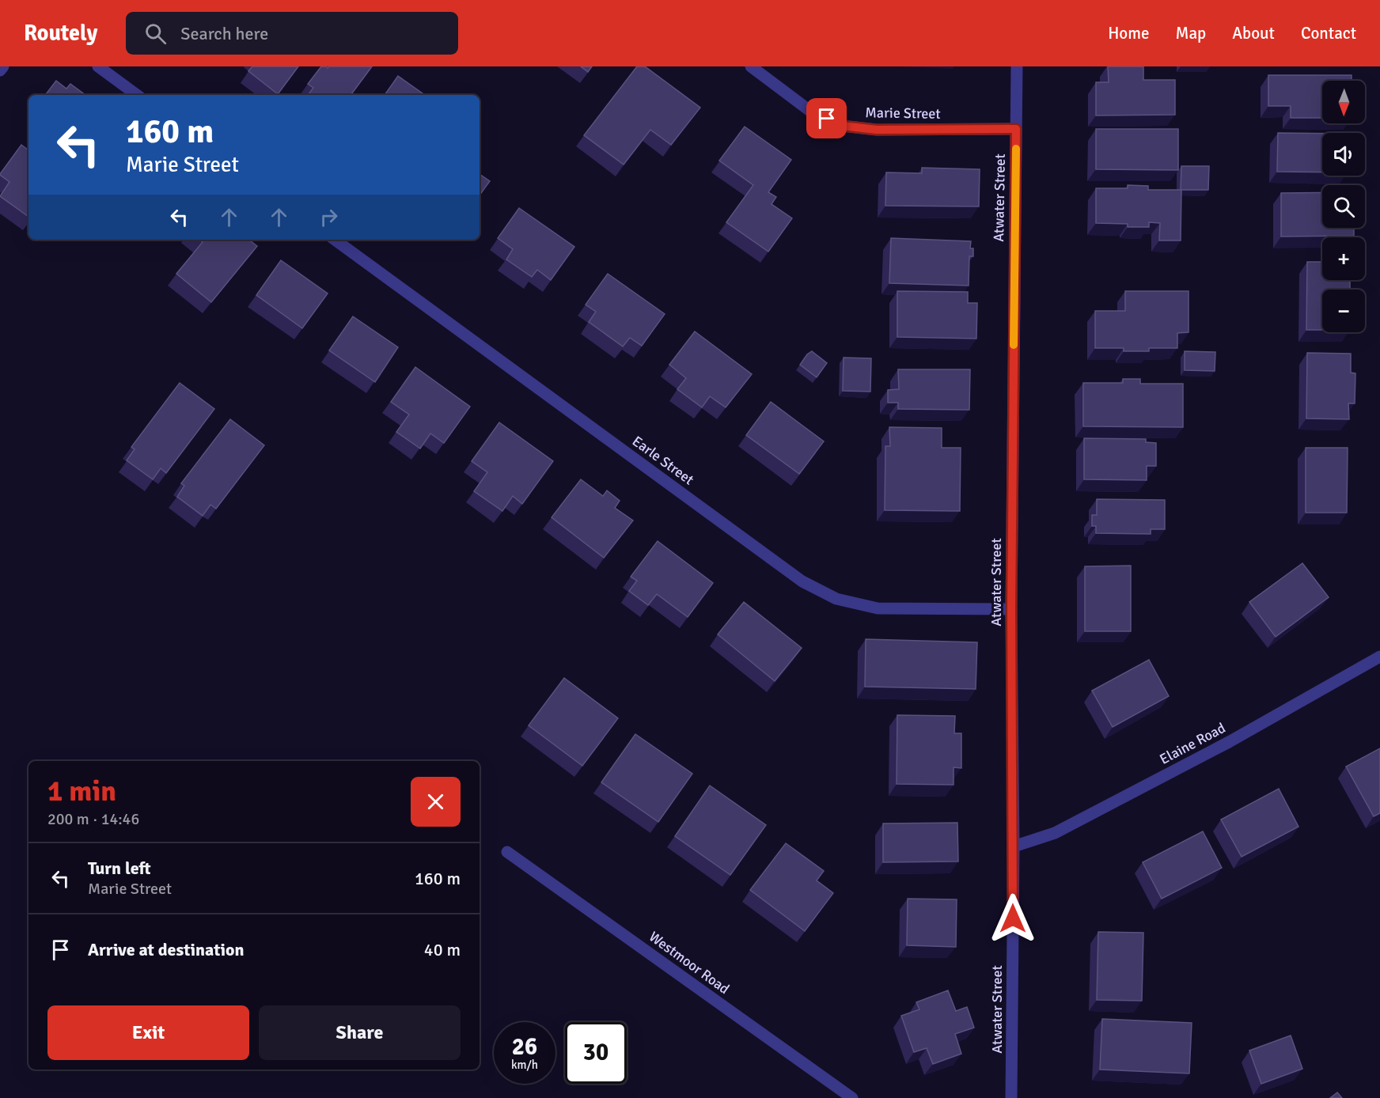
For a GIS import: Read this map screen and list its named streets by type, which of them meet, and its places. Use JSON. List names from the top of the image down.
{
  "streets": {
    "street": [
      "Marie Street",
      "Atwater Street",
      "Earle Street",
      "Elaine Road",
      "Westmoor Road"
    ]
  },
  "crossings": [
    ["Marie Street", "Atwater Street"],
    ["Atwater Street", "Earle Street"],
    ["Atwater Street", "Elaine Road"]
  ],
  "north": "bottom",
  "page": {
    "header": "Routely",
    "search": "Search here",
    "nav": [
      "Home",
      "Map",
      "About",
      "Contact"
    ],
    "map_buttons": ["+", "−"],
    "turn": ["160 m", "Marie Street"],
    "heading": ["1 min", "200 m · 14:46"],
    "list": [
      {
        "name": "Turn left",
        "note": "Marie Street",
        "value": "160 m"
      },
      {
        "name": "Arrive at destination",
        "value": "40 m"
      }
    ],
    "buttons": ["Exit", "Share"],
    "speed": "26 km/h",
    "limit": "30"
  }
}
